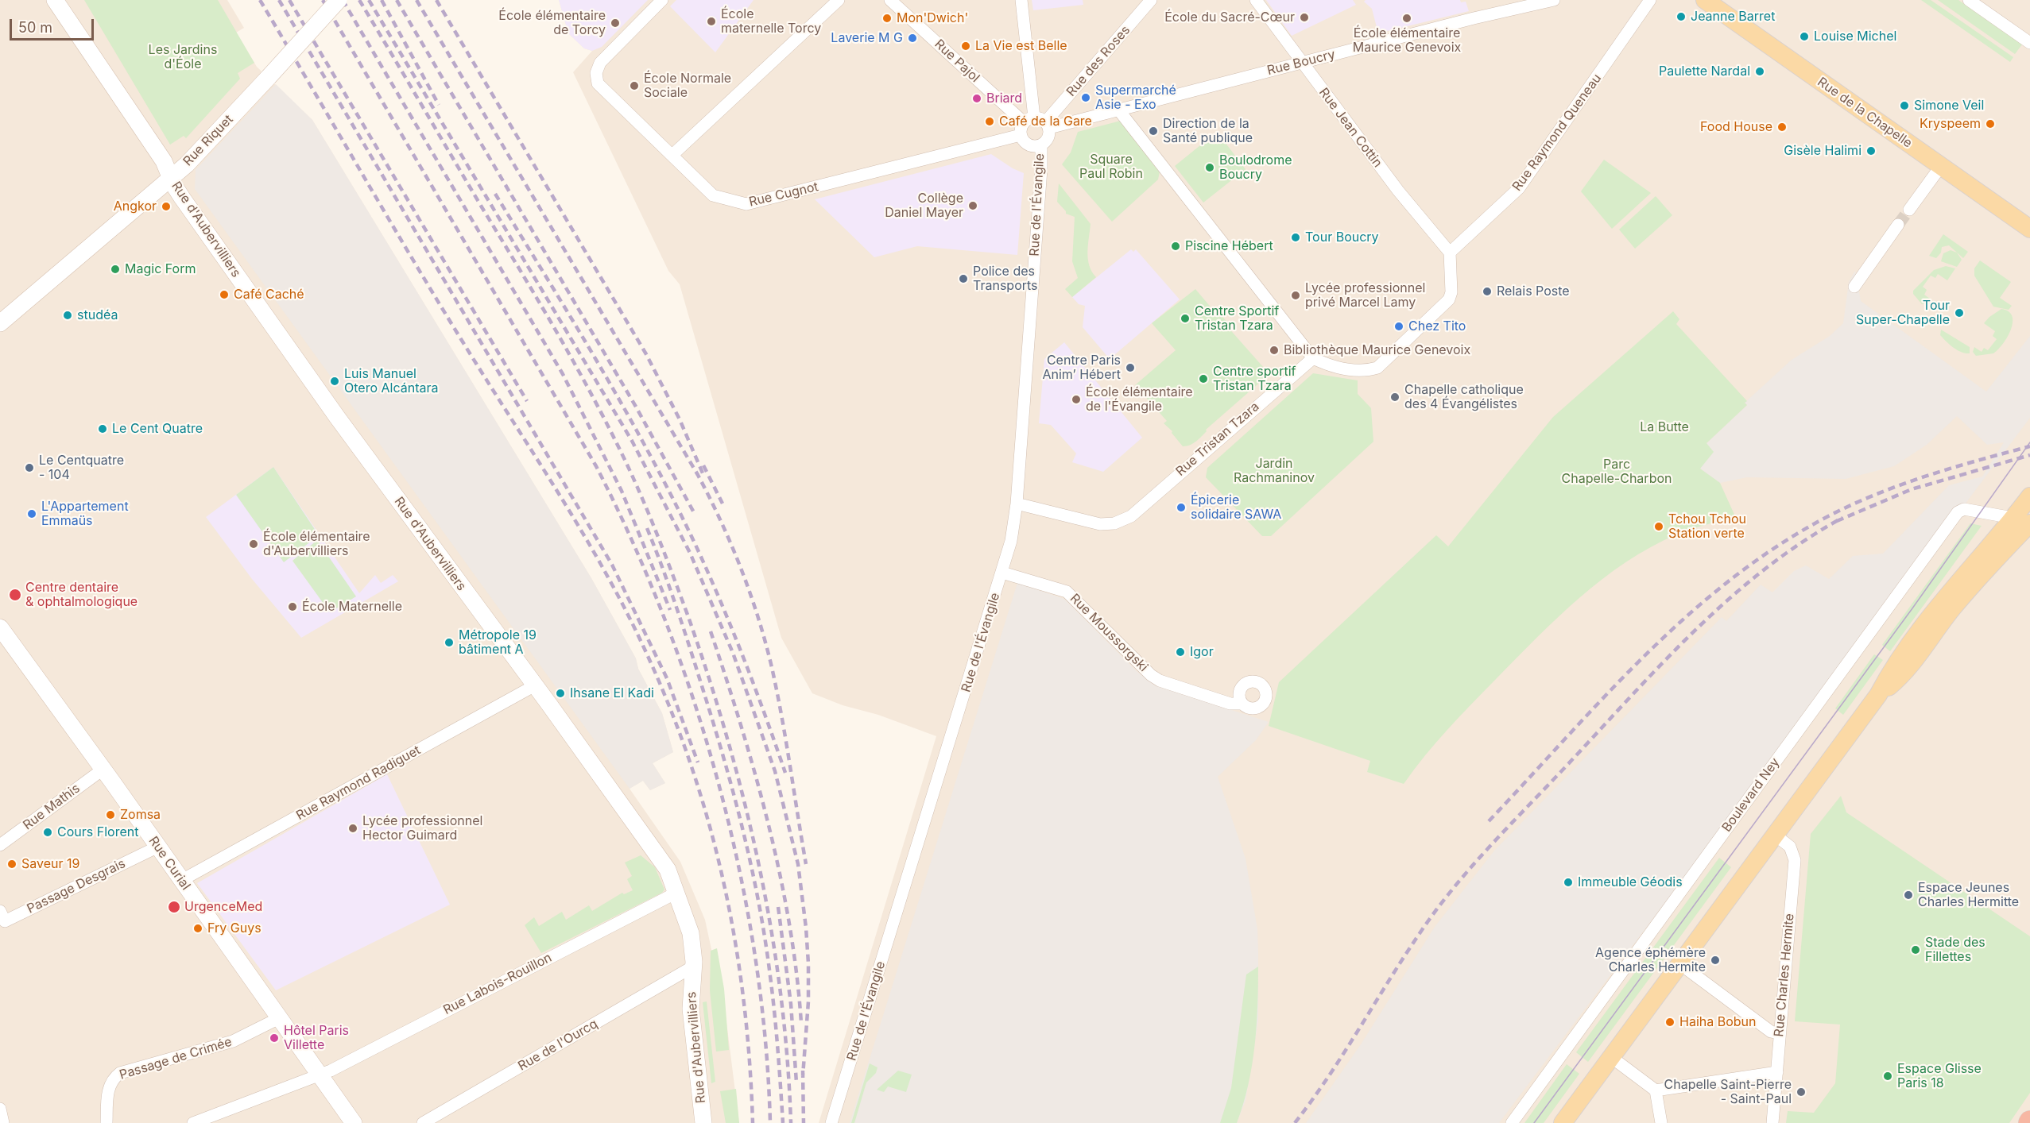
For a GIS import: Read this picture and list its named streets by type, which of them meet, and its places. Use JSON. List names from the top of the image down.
{
  "streets": {
    "main road": ["Rue de la Chapelle"],
    "street": [
      "Rue Pajol",
      "Rue des Roses",
      "Rue Boucry",
      "Rue Jean Cottin",
      "Rue Raymond Queneau",
      "Rue Riquet",
      "Rue Cugnot",
      "Rue de l'Évangile",
      "Rue d'Aubervilliers",
      "Rue Tristan Tzara",
      "Rue Moussorgski",
      "Rue Raymond Radiguet",
      "Boulevard Ney",
      "Rue Mathis",
      "Rue Curial",
      "Passage Desgrais",
      "Rue Charles Hermite",
      "Rue Labois-Rouillon",
      "Rue de l'Ourcq",
      "Passage de Crimée"
    ]
  },
  "crossings": [
    ["Rue Pajol", "Rue des Roses"],
    ["Rue Pajol", "Rue Boucry"],
    ["Rue des Roses", "Rue Boucry"],
    ["Rue Boucry", "Rue Jean Cottin"],
    ["Rue Jean Cottin", "Rue Raymond Queneau"],
    ["Rue Riquet", "Rue d'Aubervilliers"],
    ["Rue de l'Évangile", "Rue Tristan Tzara"],
    ["Rue de l'Évangile", "Rue Moussorgski"],
    ["Rue d'Aubervilliers", "Rue Raymond Radiguet"],
    ["Rue d'Aubervilliers", "Rue Labois-Rouillon"],
    ["Rue d'Aubervilliers", "Rue de l'Ourcq"],
    ["Rue Raymond Radiguet", "Rue Curial"],
    ["Rue Mathis", "Rue Curial"],
    ["Rue Curial", "Passage Desgrais"],
    ["Rue Curial", "Rue Labois-Rouillon"],
    ["Rue Curial", "Passage de Crimée"]
  ],
  "parks": [
    "Les Jardins d'Éole",
    "Square Paul Robin",
    "La Butte",
    "Jardin Rachmaninov",
    "Parc Chapelle-Charbon"
  ],
  "places": [
    "Jeanne Barret",
    "École du Sacré-Cœur",
    "Mon'Dwich'",
    "École élémentaire Maurice Genevoix",
    "École maternelle Torcy",
    "École élémentaire de Torcy",
    "Louise Michel",
    "Laverie M G",
    "La Vie est Belle",
    "Paulette Nardal",
    "École Normale Sociale",
    "Supermarché Asie - Exo",
    "Briard",
    "Simone Veil",
    "Café de la Gare",
    "Kryspeem",
    "Food House",
    "Direction de la Santé publique",
    "Gisèle Halimi",
    "Boulodrome Boucry",
    "Collège Daniel Mayer",
    "Angkor",
    "Tour Boucry",
    "Piscine Hébert",
    "Magic Form",
    "Police des Transports",
    "Relais Poste",
    "Café Caché",
    "Lycée professionnel privé Marcel Lamy",
    "Tour Super-Chapelle",
    "studéa",
    "Centre Sportif Tristan Tzara",
    "Chez Tito",
    "Bibliothèque Maurice Genevoix",
    "Centre Paris Anim’ Hébert",
    "Centre sportif Tristan Tzara",
    "Luis Manuel Otero Alcántara",
    "Chapelle catholique des 4 Évangélistes",
    "École élémentaire de l'Évangile",
    "Le Cent Quatre",
    "Le Centquatre - 104",
    "Épicerie solidaire SAWA",
    "L'Appartement Emmaüs",
    "Tchou Tchou Station verte",
    "École élémentaire d'Aubervilliers",
    "Centre dentaire & ophtalmologique",
    "École Maternelle",
    "Métropole 19 bâtiment A",
    "Igor",
    "Ihsane El Kadi",
    "Zomsa",
    "Lycée professionnel Hector Guimard",
    "Cours Florent",
    "Saveur 19",
    "Immeuble Géodis",
    "Espace Jeunes Charles Hermitte",
    "UrgenceMed",
    "Fry Guys",
    "Stade des Fillettes",
    "Agence éphémère Charles Hermite",
    "Haiha Bobun",
    "Hôtel Paris Villette",
    "Espace Glisse Paris 18",
    "Chapelle Saint-Pierre - Saint-Paul"
  ],
  "scale_bar": "50 m"
}
